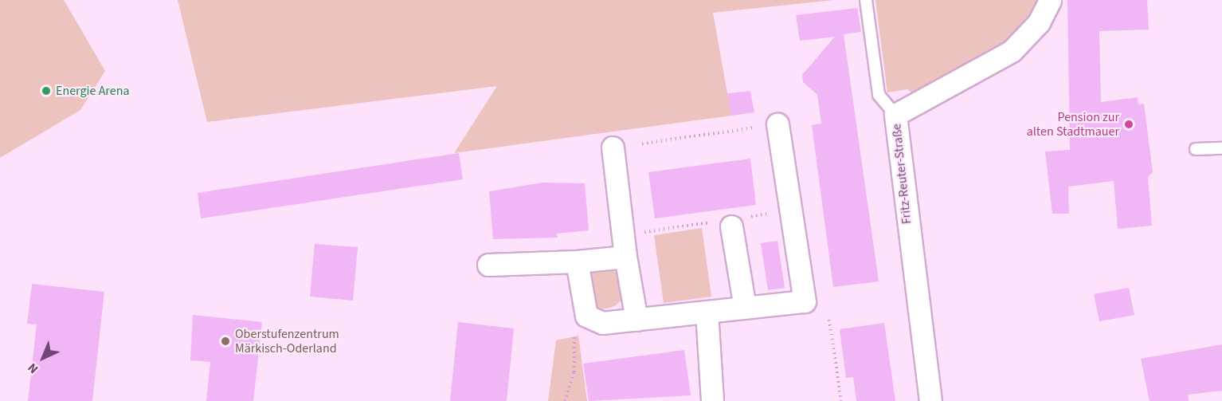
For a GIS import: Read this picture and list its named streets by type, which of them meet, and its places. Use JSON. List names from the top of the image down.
{
  "streets": {
    "street": ["Fritz-Reuter-Straße"]
  },
  "places": ["Energie Arena", "Pension zur alten Stadtmauer", "Oberstufenzentrum Märkisch-Oderland"],
  "north": "bottom left"
}
